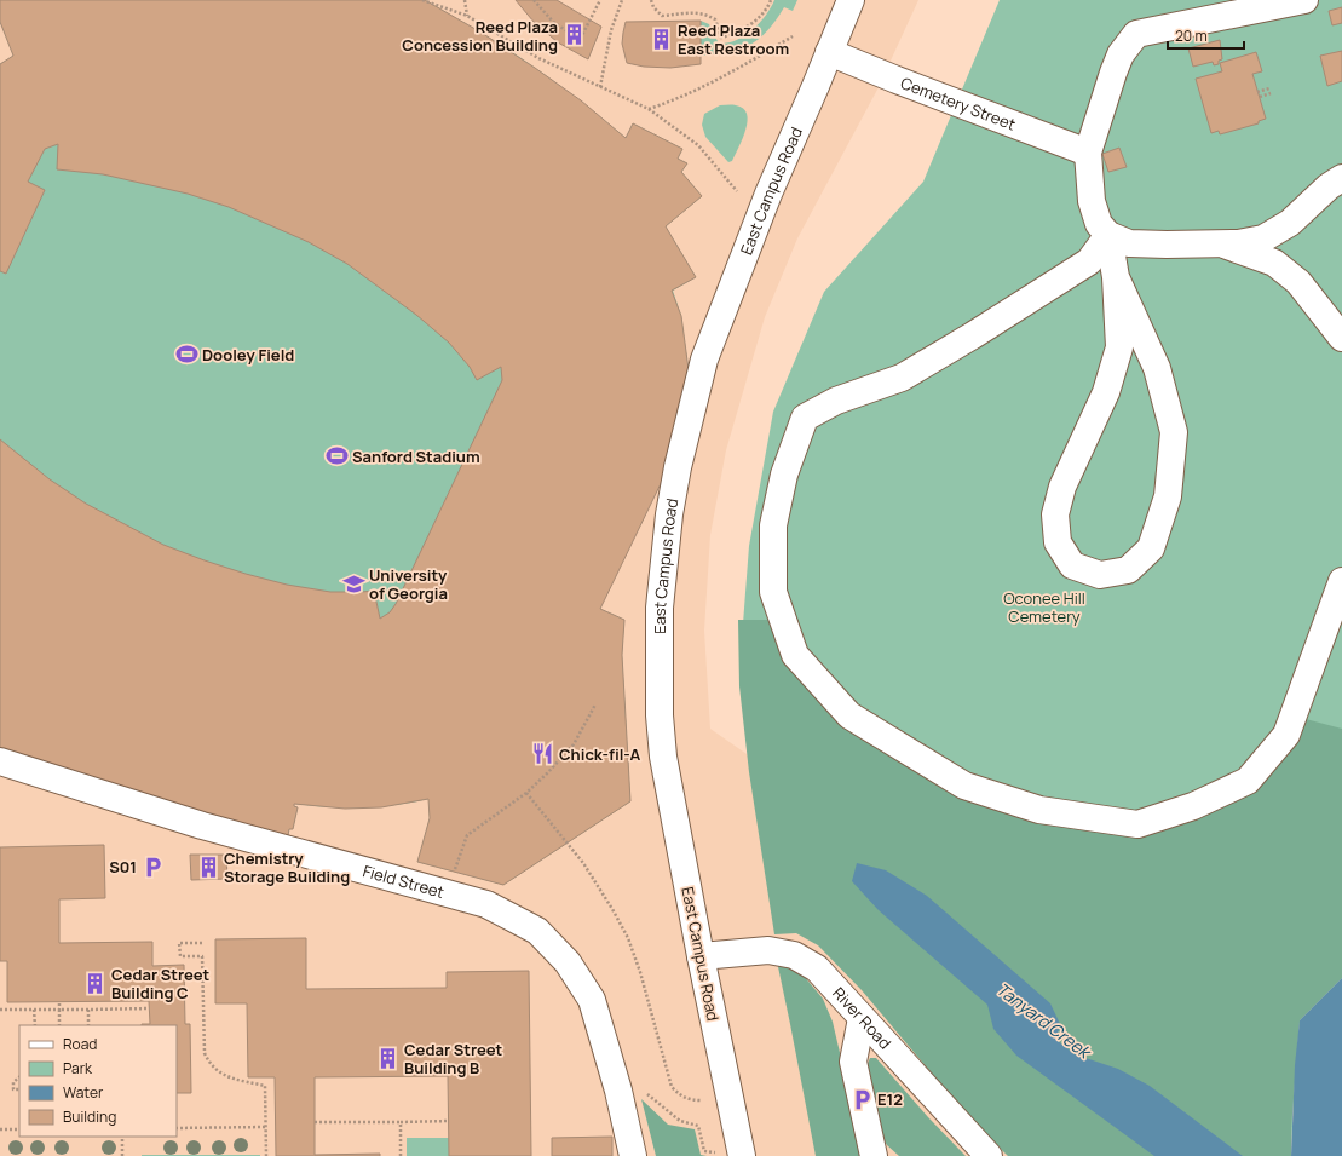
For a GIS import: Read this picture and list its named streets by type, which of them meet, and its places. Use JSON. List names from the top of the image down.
{
  "streets": {
    "main road": [
      "Cemetery Street",
      "East Campus Road",
      "Field Street",
      "River Road"
    ]
  },
  "crossings": [
    ["Cemetery Street", "East Campus Road"],
    ["East Campus Road", "River Road"]
  ],
  "water": ["Tanyard Creek"],
  "parks": ["Oconee Hill Cemetery"],
  "places": {
    "building": [
      "Reed Plaza Concession Building",
      "Reed Plaza East Restroom",
      "Chemistry Storage Building",
      "Cedar Street Building C",
      "Cedar Street Building B"
    ],
    "sports": ["Dooley Field", "Sanford Stadium"],
    "school or university": ["University of Georgia"],
    "restaurant": ["Chick-fil-A"],
    "parking": ["S01", "E12"]
  },
  "legend": [
    "Road",
    "Park",
    "Water",
    "Building"
  ],
  "scale_bar": "20 m"
}
